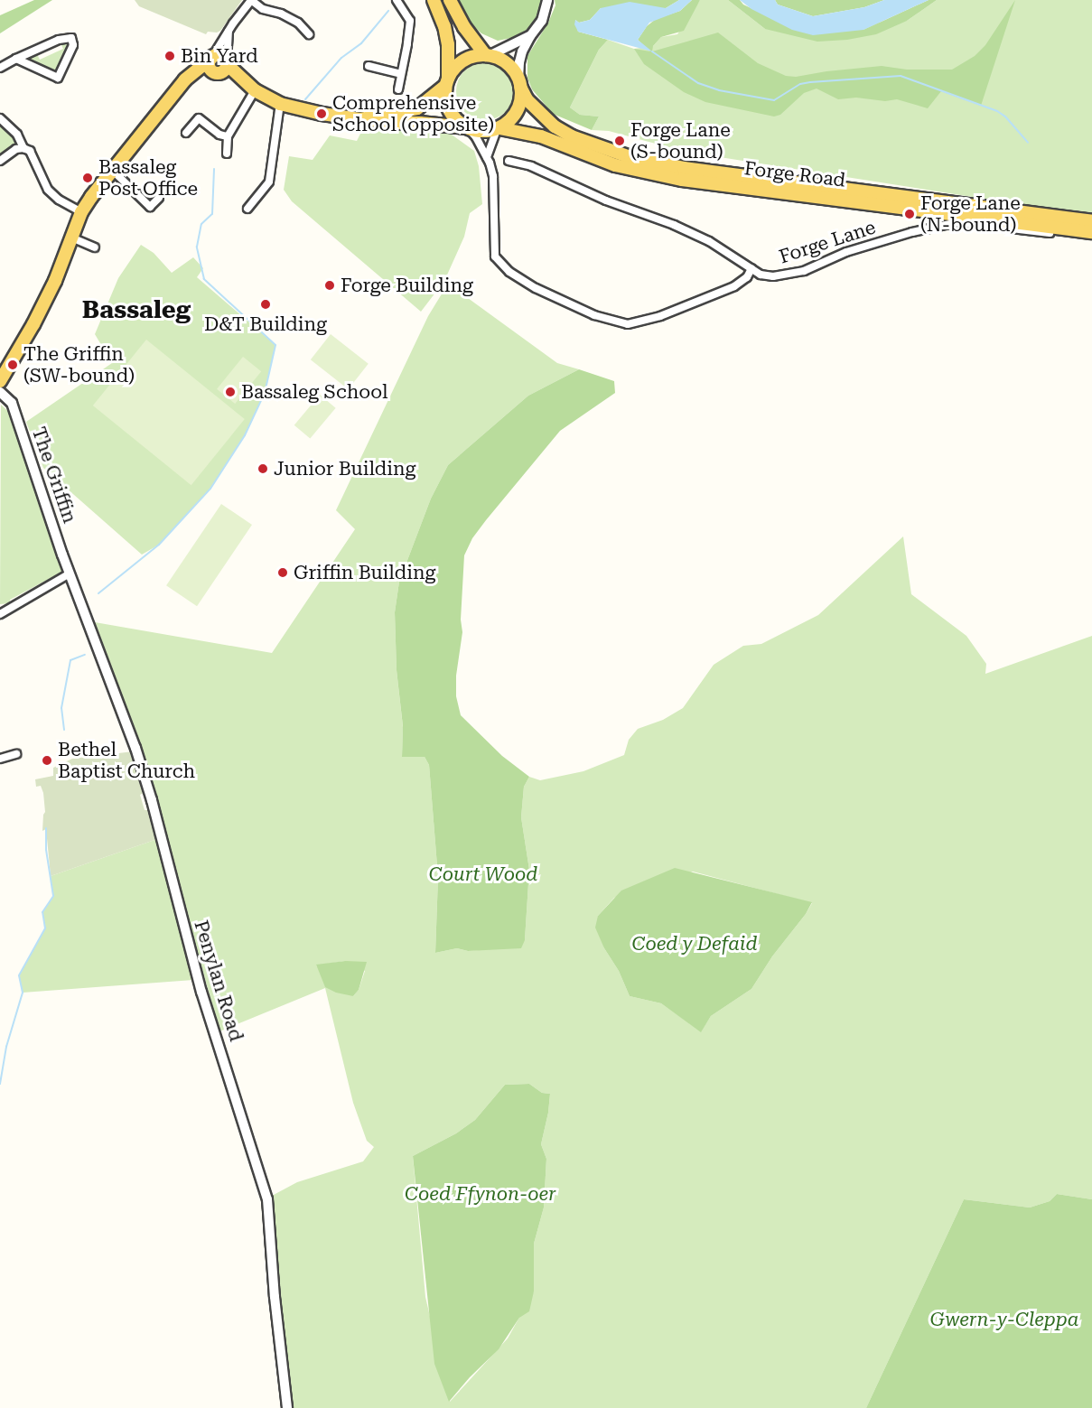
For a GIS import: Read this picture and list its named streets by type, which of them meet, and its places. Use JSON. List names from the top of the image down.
{
  "streets": {
    "main road": ["Forge Road"],
    "street": ["Forge Lane", "The Griffin", "Penylan Road"]
  },
  "crossings": [
    ["The Griffin", "Penylan Road"]
  ],
  "districts": ["Bassaleg"],
  "parks": [
    "Court Wood",
    "Coed y Defaid",
    "Coed Ffynon-oer",
    "Gwern-y-Cleppa"
  ],
  "places": [
    "Bin Yard",
    "Comprehensive School (opposite)",
    "Forge Lane (S-bound)",
    "Bassaleg Post Office",
    "Forge Lane (N-bound)",
    "Forge Building",
    "D&T Building",
    "The Griffin (SW-bound)",
    "Bassaleg School",
    "Junior Building",
    "Griffin Building",
    "Bethel Baptist Church"
  ]
}
